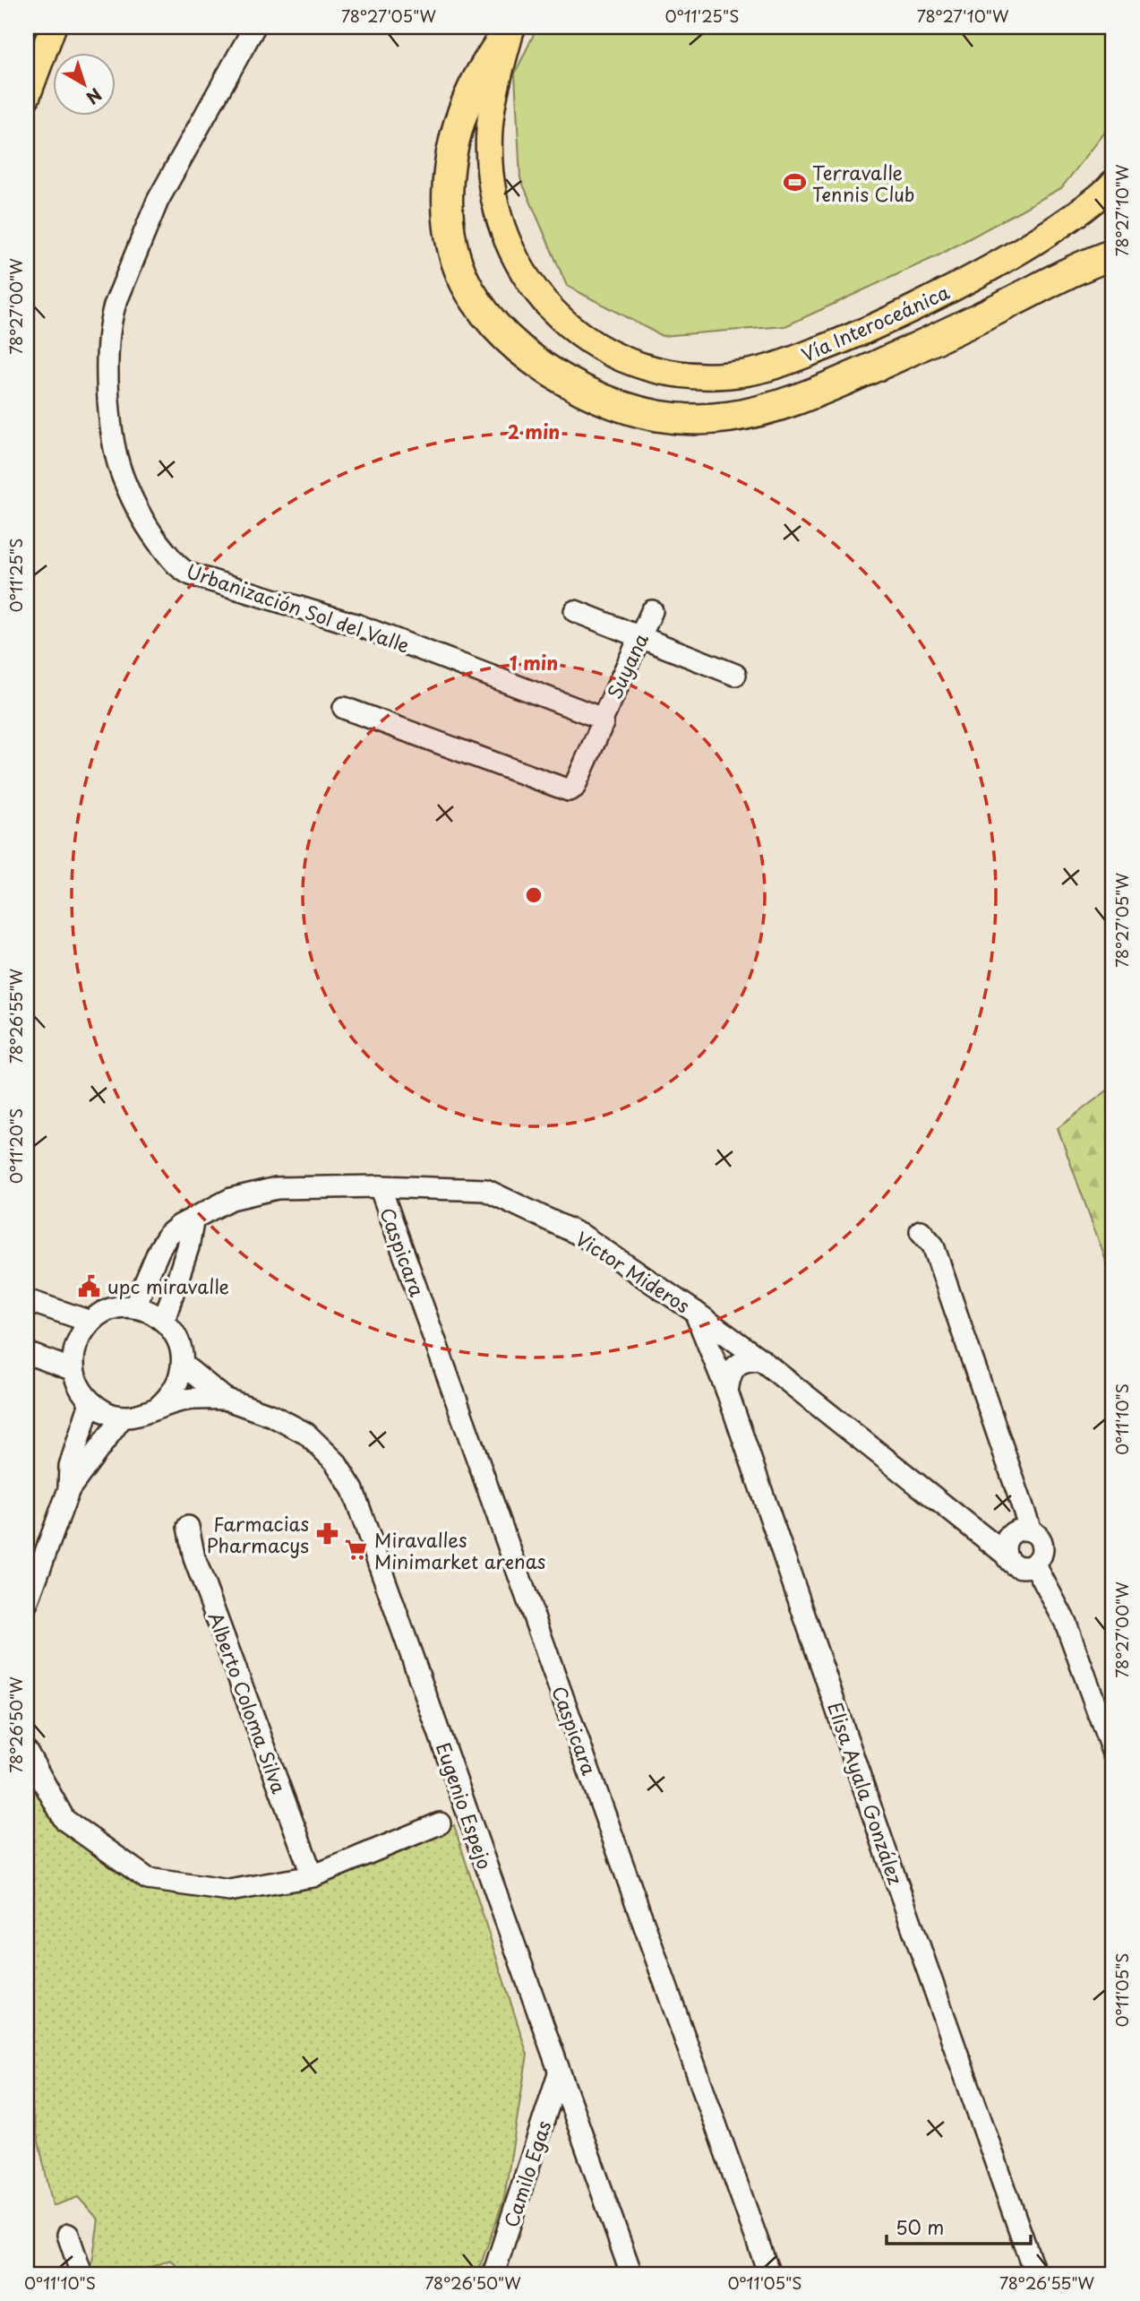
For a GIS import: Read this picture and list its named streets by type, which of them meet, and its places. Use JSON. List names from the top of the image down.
{
  "streets": {
    "main road": ["Vía Interoceánica"],
    "street": [
      "Urbanización Sol del Valle",
      "Suyana",
      "Caspicara",
      "Victor Mideros",
      "Alberto Coloma Silva",
      "Elisa Ayala González",
      "Eugenio Espejo",
      "Camilo Egas"
    ]
  },
  "crossings": [
    ["Urbanización Sol del Valle", "Suyana"],
    ["Caspicara", "Victor Mideros"],
    ["Victor Mideros", "Elisa Ayala González"],
    ["Victor Mideros", "Eugenio Espejo"],
    ["Eugenio Espejo", "Camilo Egas"]
  ],
  "places": {
    "sports": ["Terravalle Tennis Club"],
    "public building": ["upc miravalle"],
    "pharmacy": ["Farmacias Pharmacys"],
    "supermarket": ["Miravalles Minimarket arenas"]
  },
  "scale_bar": "50 m",
  "north": "bottom right",
  "coordinates": [
    "78°27'05\"W",
    "0°11'25\"S",
    "78°27'10\"W",
    "78°27'00\"W",
    "78°26'55\"W",
    "0°11'20\"S",
    "0°11'10\"S",
    "78°26'50\"W",
    "0°11'05\"S"
  ],
  "rings": ["2 min", "1 min"]
}
